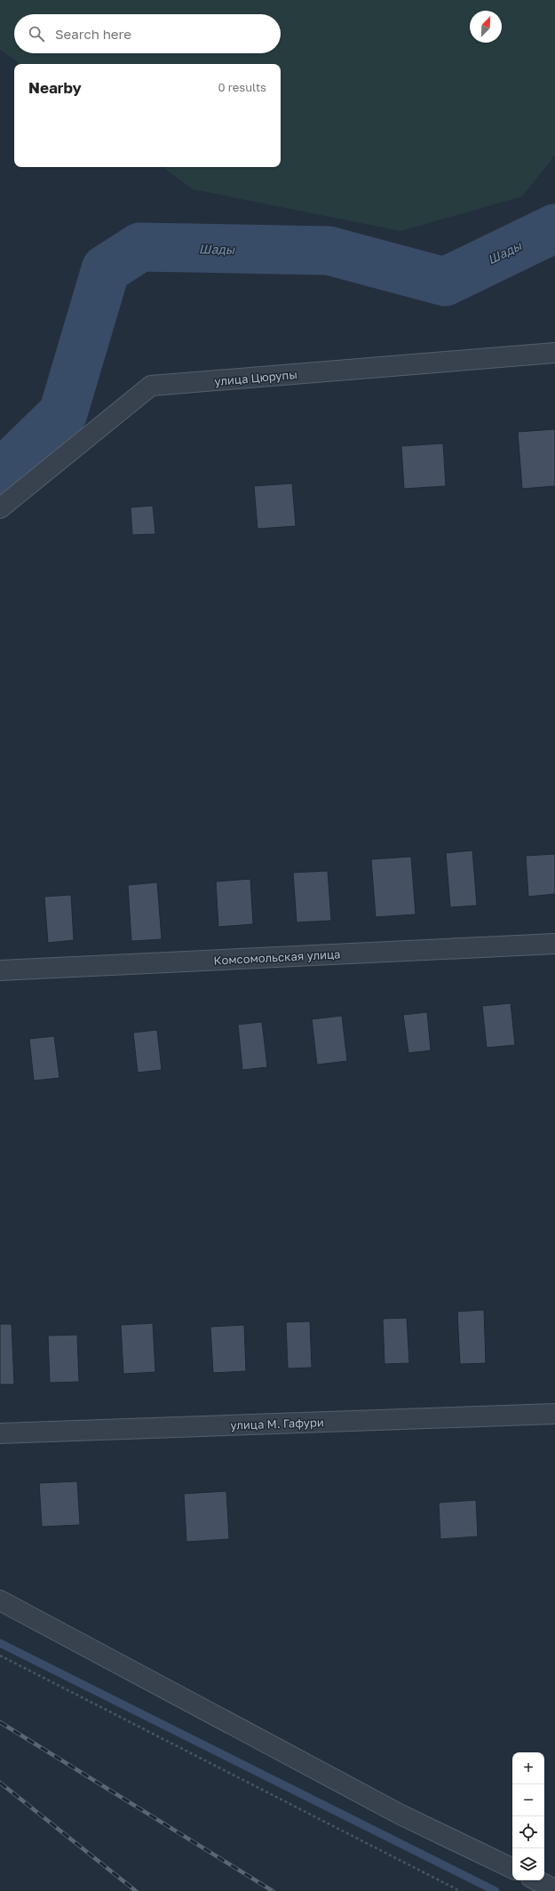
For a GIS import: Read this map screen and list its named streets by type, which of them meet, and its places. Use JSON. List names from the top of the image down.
{
  "streets": {
    "street": ["улица Цюрупы", "Комсомольская улица", "улица М. Гафури"]
  },
  "water": ["Шады"],
  "north": "top right",
  "page": {
    "search": "Search here",
    "heading": ["Nearby", "0 results"],
    "map_buttons": ["+", "−"]
  }
}
